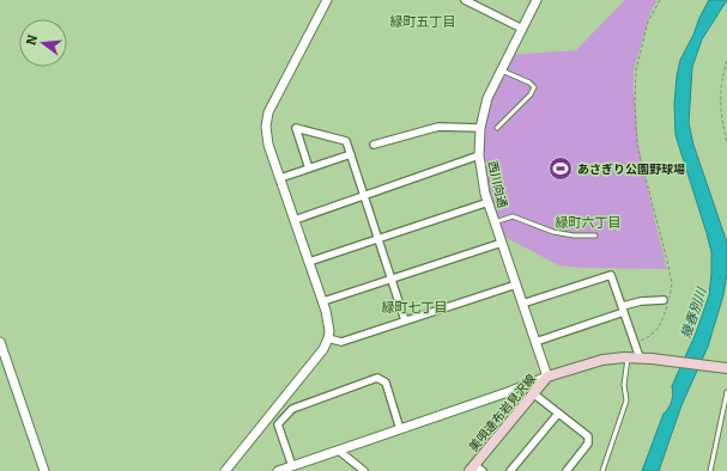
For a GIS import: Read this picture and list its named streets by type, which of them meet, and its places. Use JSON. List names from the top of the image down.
{
  "streets": {
    "main road": ["美唄達布岩見沢線"],
    "street": ["西川向通"]
  },
  "crossings": [
    ["西川向通", "美唄達布岩見沢線"]
  ],
  "districts": ["緑町五丁目", "緑町六丁目", "緑町七丁目"],
  "water": ["幾春別川"],
  "places": {
    "sports": ["あさぎり公園野球場"]
  },
  "north": "left"
}
